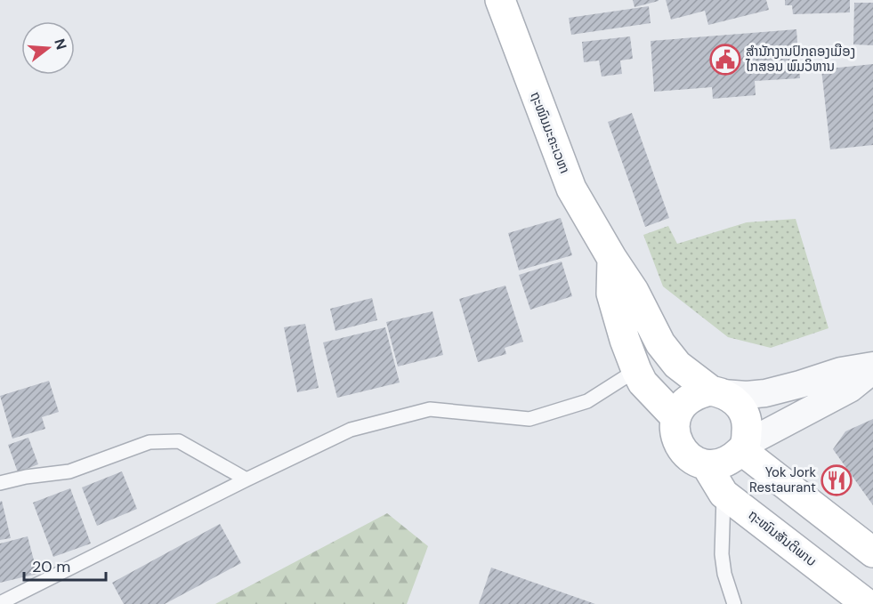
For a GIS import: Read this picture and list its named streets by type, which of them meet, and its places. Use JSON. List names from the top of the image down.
{
  "streets": {
    "street": ["ຖະໜົນມະຄະເວຫາ", "ຖະໜົນສັນຕິພາບ"]
  },
  "crossings": [
    ["ຖະໜົນມະຄະເວຫາ", "ຖະໜົນສັນຕິພາບ"]
  ],
  "places": {
    "public building": ["ສຳນັກງານປົກຄອງເມືອງ ໄກສອນ ພົມວິຫານ"],
    "restaurant": ["Yok Jork Restaurant"]
  },
  "scale_bar": "20 m",
  "north": "right"
}
